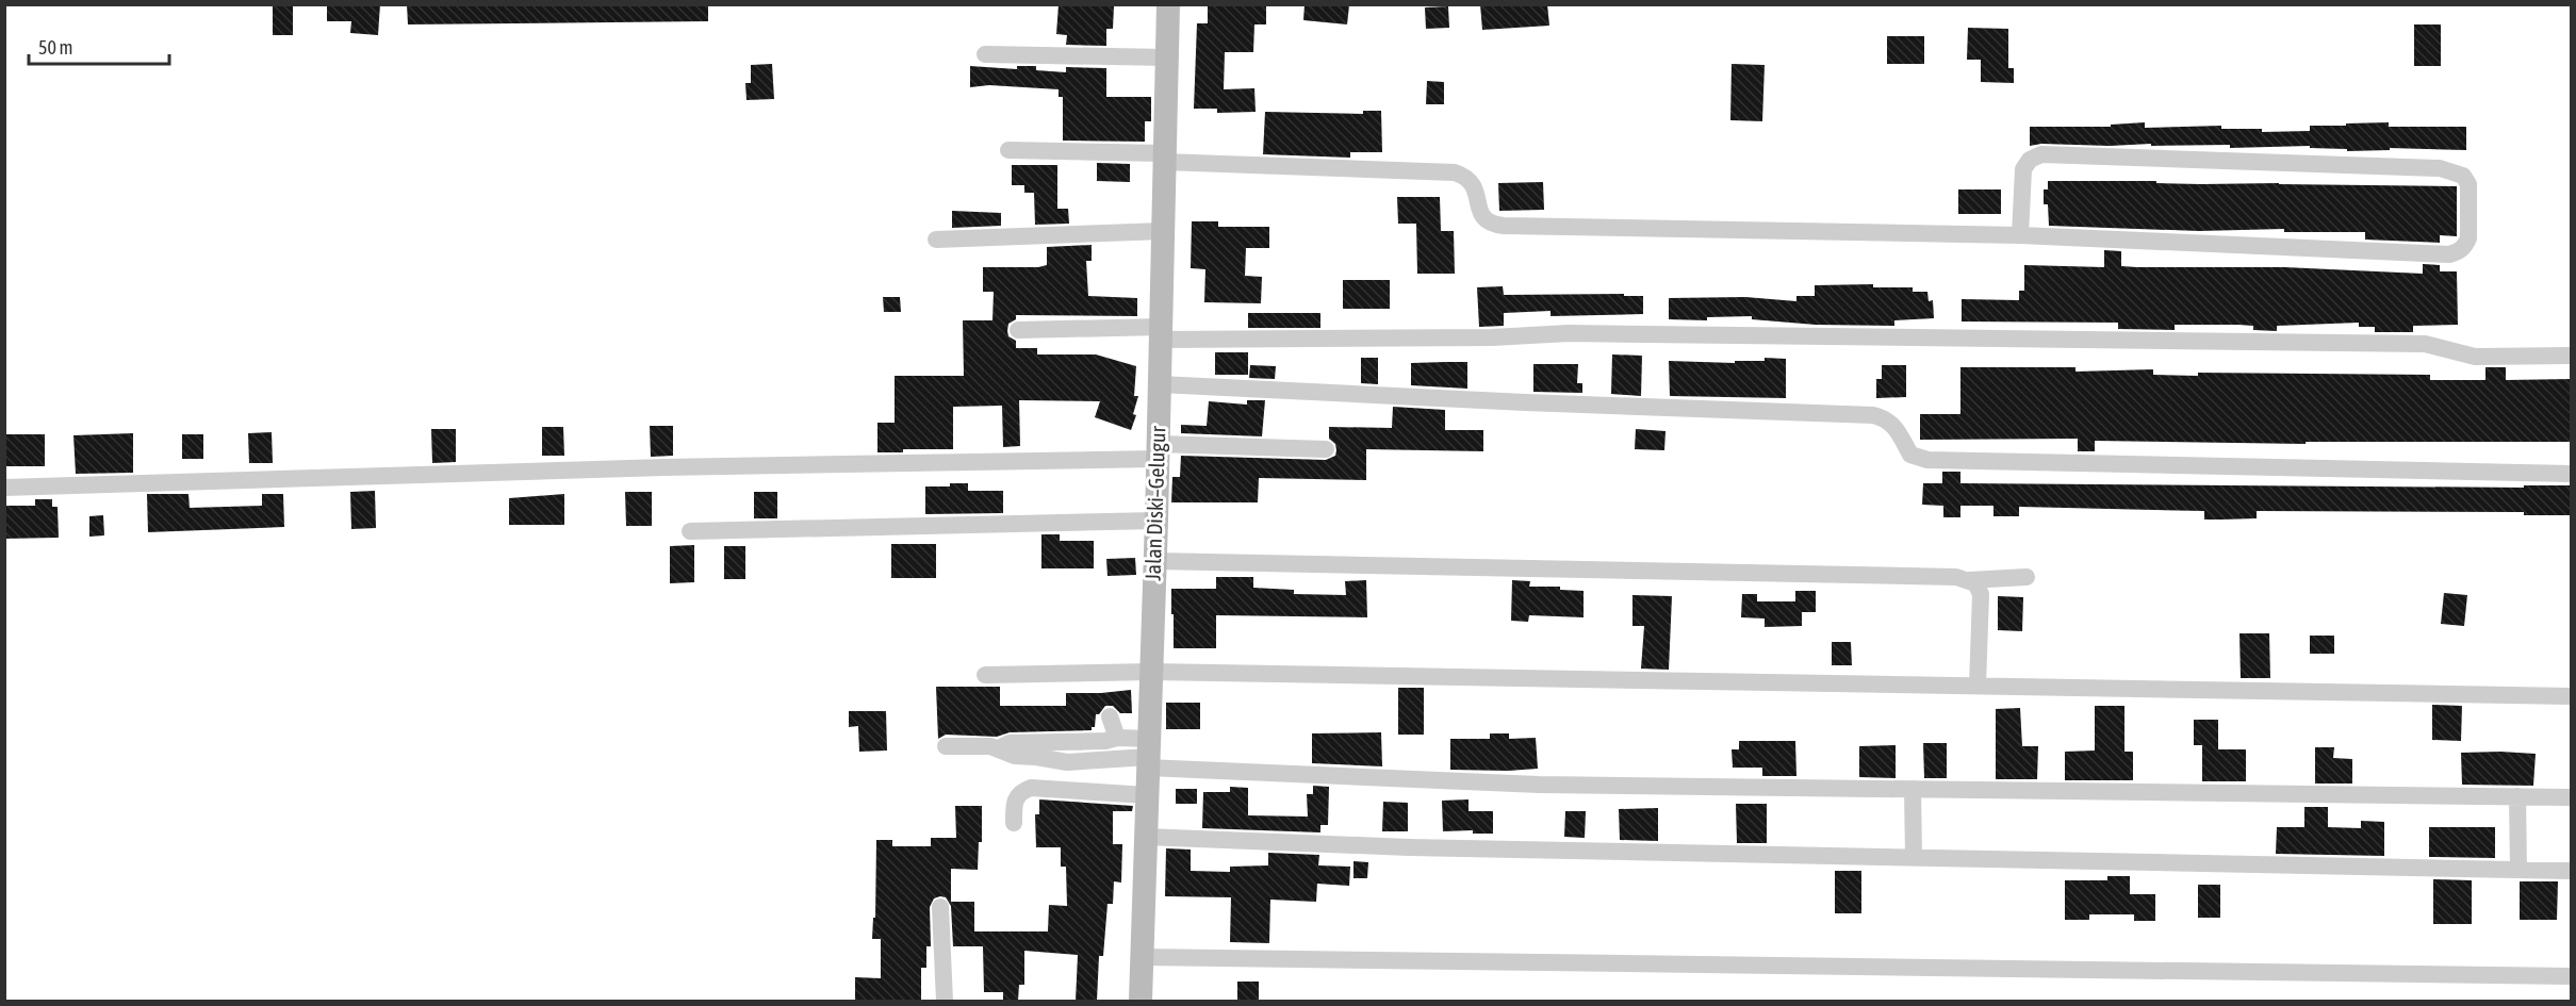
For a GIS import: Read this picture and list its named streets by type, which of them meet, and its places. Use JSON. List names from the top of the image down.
{
  "streets": {
    "main road": ["Jalan Diski–Gelugur"]
  },
  "scale_bar": "50 m"
}
